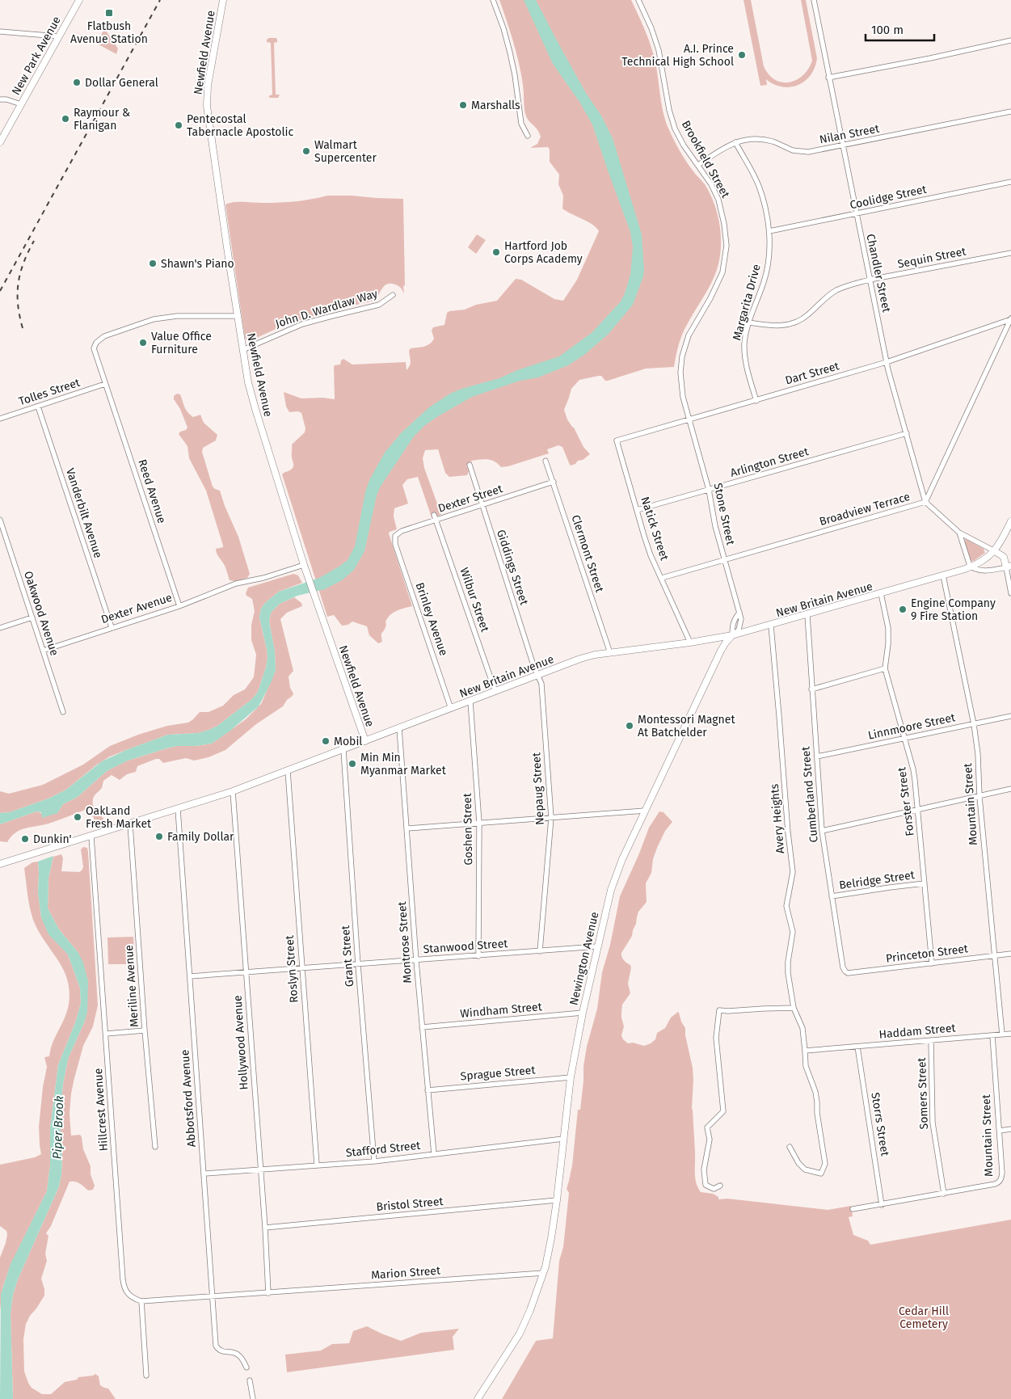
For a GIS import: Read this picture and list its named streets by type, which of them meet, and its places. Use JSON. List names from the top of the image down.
{
  "streets": {
    "main road": [
      "Newfield Avenue",
      "New Park Avenue",
      "New Britain Avenue",
      "Newington Avenue"
    ],
    "street": [
      "Nilan Street",
      "Brookfield Street",
      "Coolidge Street",
      "Sequin Street",
      "Chandler Street",
      "Margarita Drive",
      "John D. Wardlaw Way",
      "Dart Street",
      "Tolles Street",
      "Arlington Street",
      "Reed Avenue",
      "Dexter Street",
      "Broadview Terrace",
      "Vanderbilt Avenue",
      "Stone Street",
      "Natick Street",
      "Clermont Street",
      "Giddings Street",
      "Wilbur Street",
      "Dexter Avenue",
      "Oakwood Avenue",
      "Brinley Avenue",
      "Linnmoore Street",
      "Nepaug Street",
      "Cumberland Street",
      "Forster Street",
      "Mountain Street",
      "Avery Heights",
      "Goshen Street",
      "Belridge Street",
      "Montrose Street",
      "Stanwood Street",
      "Princeton Street",
      "Grant Street",
      "Roslyn Street",
      "Meriline Avenue",
      "Windham Street",
      "Haddam Street",
      "Hollywood Avenue",
      "Sprague Street",
      "Somers Street",
      "Abbotsford Avenue",
      "Hillcrest Avenue",
      "Storrs Street",
      "Stafford Street",
      "Bristol Street",
      "Marion Street"
    ]
  },
  "crossings": [
    ["Newfield Avenue", "John D. Wardlaw Way"],
    ["Newfield Avenue", "Reed Avenue"],
    ["Newfield Avenue", "New Britain Avenue"],
    ["Newfield Avenue", "Dexter Avenue"],
    ["Nilan Street", "Brookfield Street"],
    ["Nilan Street", "Chandler Street"],
    ["Nilan Street", "Margarita Drive"],
    ["Brookfield Street", "Dart Street"],
    ["Brookfield Street", "Stone Street"],
    ["Coolidge Street", "Chandler Street"],
    ["Coolidge Street", "Margarita Drive"],
    ["Sequin Street", "Chandler Street"],
    ["Sequin Street", "Margarita Drive"],
    ["Chandler Street", "Dart Street"],
    ["Chandler Street", "Arlington Street"],
    ["Chandler Street", "Broadview Terrace"],
    ["Margarita Drive", "Dart Street"],
    ["Dart Street", "Broadview Terrace"],
    ["Dart Street", "Stone Street"],
    ["Dart Street", "Natick Street"],
    ["Tolles Street", "Reed Avenue"],
    ["Tolles Street", "Vanderbilt Avenue"],
    ["Arlington Street", "Stone Street"],
    ["Arlington Street", "Natick Street"],
    ["Reed Avenue", "Dexter Avenue"],
    ["Dexter Street", "Clermont Street"],
    ["Dexter Street", "Giddings Street"],
    ["Dexter Street", "Wilbur Street"],
    ["Dexter Street", "Brinley Avenue"],
    ["Broadview Terrace", "Stone Street"],
    ["Broadview Terrace", "Natick Street"],
    ["Vanderbilt Avenue", "Dexter Avenue"],
    ["Stone Street", "New Britain Avenue"],
    ["Stone Street", "Newington Avenue"],
    ["Natick Street", "New Britain Avenue"],
    ["Clermont Street", "New Britain Avenue"],
    ["Giddings Street", "New Britain Avenue"],
    ["Giddings Street", "Nepaug Street"],
    ["Wilbur Street", "New Britain Avenue"],
    ["New Britain Avenue", "Brinley Avenue"],
    ["New Britain Avenue", "Nepaug Street"],
    ["New Britain Avenue", "Cumberland Street"],
    ["New Britain Avenue", "Forster Street"],
    ["New Britain Avenue", "Mountain Street"],
    ["New Britain Avenue", "Avery Heights"],
    ["New Britain Avenue", "Goshen Street"],
    ["New Britain Avenue", "Montrose Street"],
    ["New Britain Avenue", "Grant Street"],
    ["New Britain Avenue", "Newington Avenue"],
    ["New Britain Avenue", "Roslyn Street"],
    ["New Britain Avenue", "Meriline Avenue"],
    ["New Britain Avenue", "Hollywood Avenue"],
    ["New Britain Avenue", "Abbotsford Avenue"],
    ["New Britain Avenue", "Hillcrest Avenue"],
    ["Dexter Avenue", "Oakwood Avenue"],
    ["Linnmoore Street", "Cumberland Street"],
    ["Linnmoore Street", "Forster Street"],
    ["Linnmoore Street", "Mountain Street"],
    ["Nepaug Street", "Stanwood Street"],
    ["Cumberland Street", "Belridge Street"],
    ["Cumberland Street", "Princeton Street"],
    ["Forster Street", "Belridge Street"],
    ["Forster Street", "Princeton Street"],
    ["Mountain Street", "Princeton Street"],
    ["Mountain Street", "Haddam Street"],
    ["Mountain Street", "Somers Street"],
    ["Mountain Street", "Storrs Street"],
    ["Avery Heights", "Haddam Street"],
    ["Goshen Street", "Stanwood Street"],
    ["Montrose Street", "Stanwood Street"],
    ["Montrose Street", "Windham Street"],
    ["Montrose Street", "Sprague Street"],
    ["Montrose Street", "Stafford Street"],
    ["Stanwood Street", "Grant Street"],
    ["Stanwood Street", "Newington Avenue"],
    ["Stanwood Street", "Roslyn Street"],
    ["Stanwood Street", "Hollywood Avenue"],
    ["Stanwood Street", "Abbotsford Avenue"],
    ["Grant Street", "Stafford Street"],
    ["Newington Avenue", "Windham Street"],
    ["Newington Avenue", "Sprague Street"],
    ["Newington Avenue", "Stafford Street"],
    ["Newington Avenue", "Bristol Street"],
    ["Newington Avenue", "Marion Street"],
    ["Roslyn Street", "Stafford Street"],
    ["Haddam Street", "Somers Street"],
    ["Haddam Street", "Storrs Street"],
    ["Hollywood Avenue", "Stafford Street"],
    ["Hollywood Avenue", "Bristol Street"],
    ["Hollywood Avenue", "Marion Street"],
    ["Abbotsford Avenue", "Stafford Street"],
    ["Abbotsford Avenue", "Marion Street"]
  ],
  "water": ["Piper Brook"],
  "parks": ["Cedar Hill Cemetery"],
  "places": {
    "transit": ["Flatbush Avenue Station"],
    "other": [
      "A.I. Prince Technical High School",
      "Dollar General",
      "Marshalls",
      "Raymour & Flanigan",
      "Pentecostal Tabernacle Apostolic",
      "Walmart Supercenter",
      "Hartford Job Corps Academy",
      "Shawn's Piano",
      "Value Office Furniture",
      "Engine Company 9 Fire Station",
      "Montessori Magnet At Batchelder",
      "Mobil",
      "Min Min Myanmar Market",
      "OakLand Fresh Market",
      "Family Dollar",
      "Dunkin'"
    ]
  },
  "scale_bar": "100 m"
}
